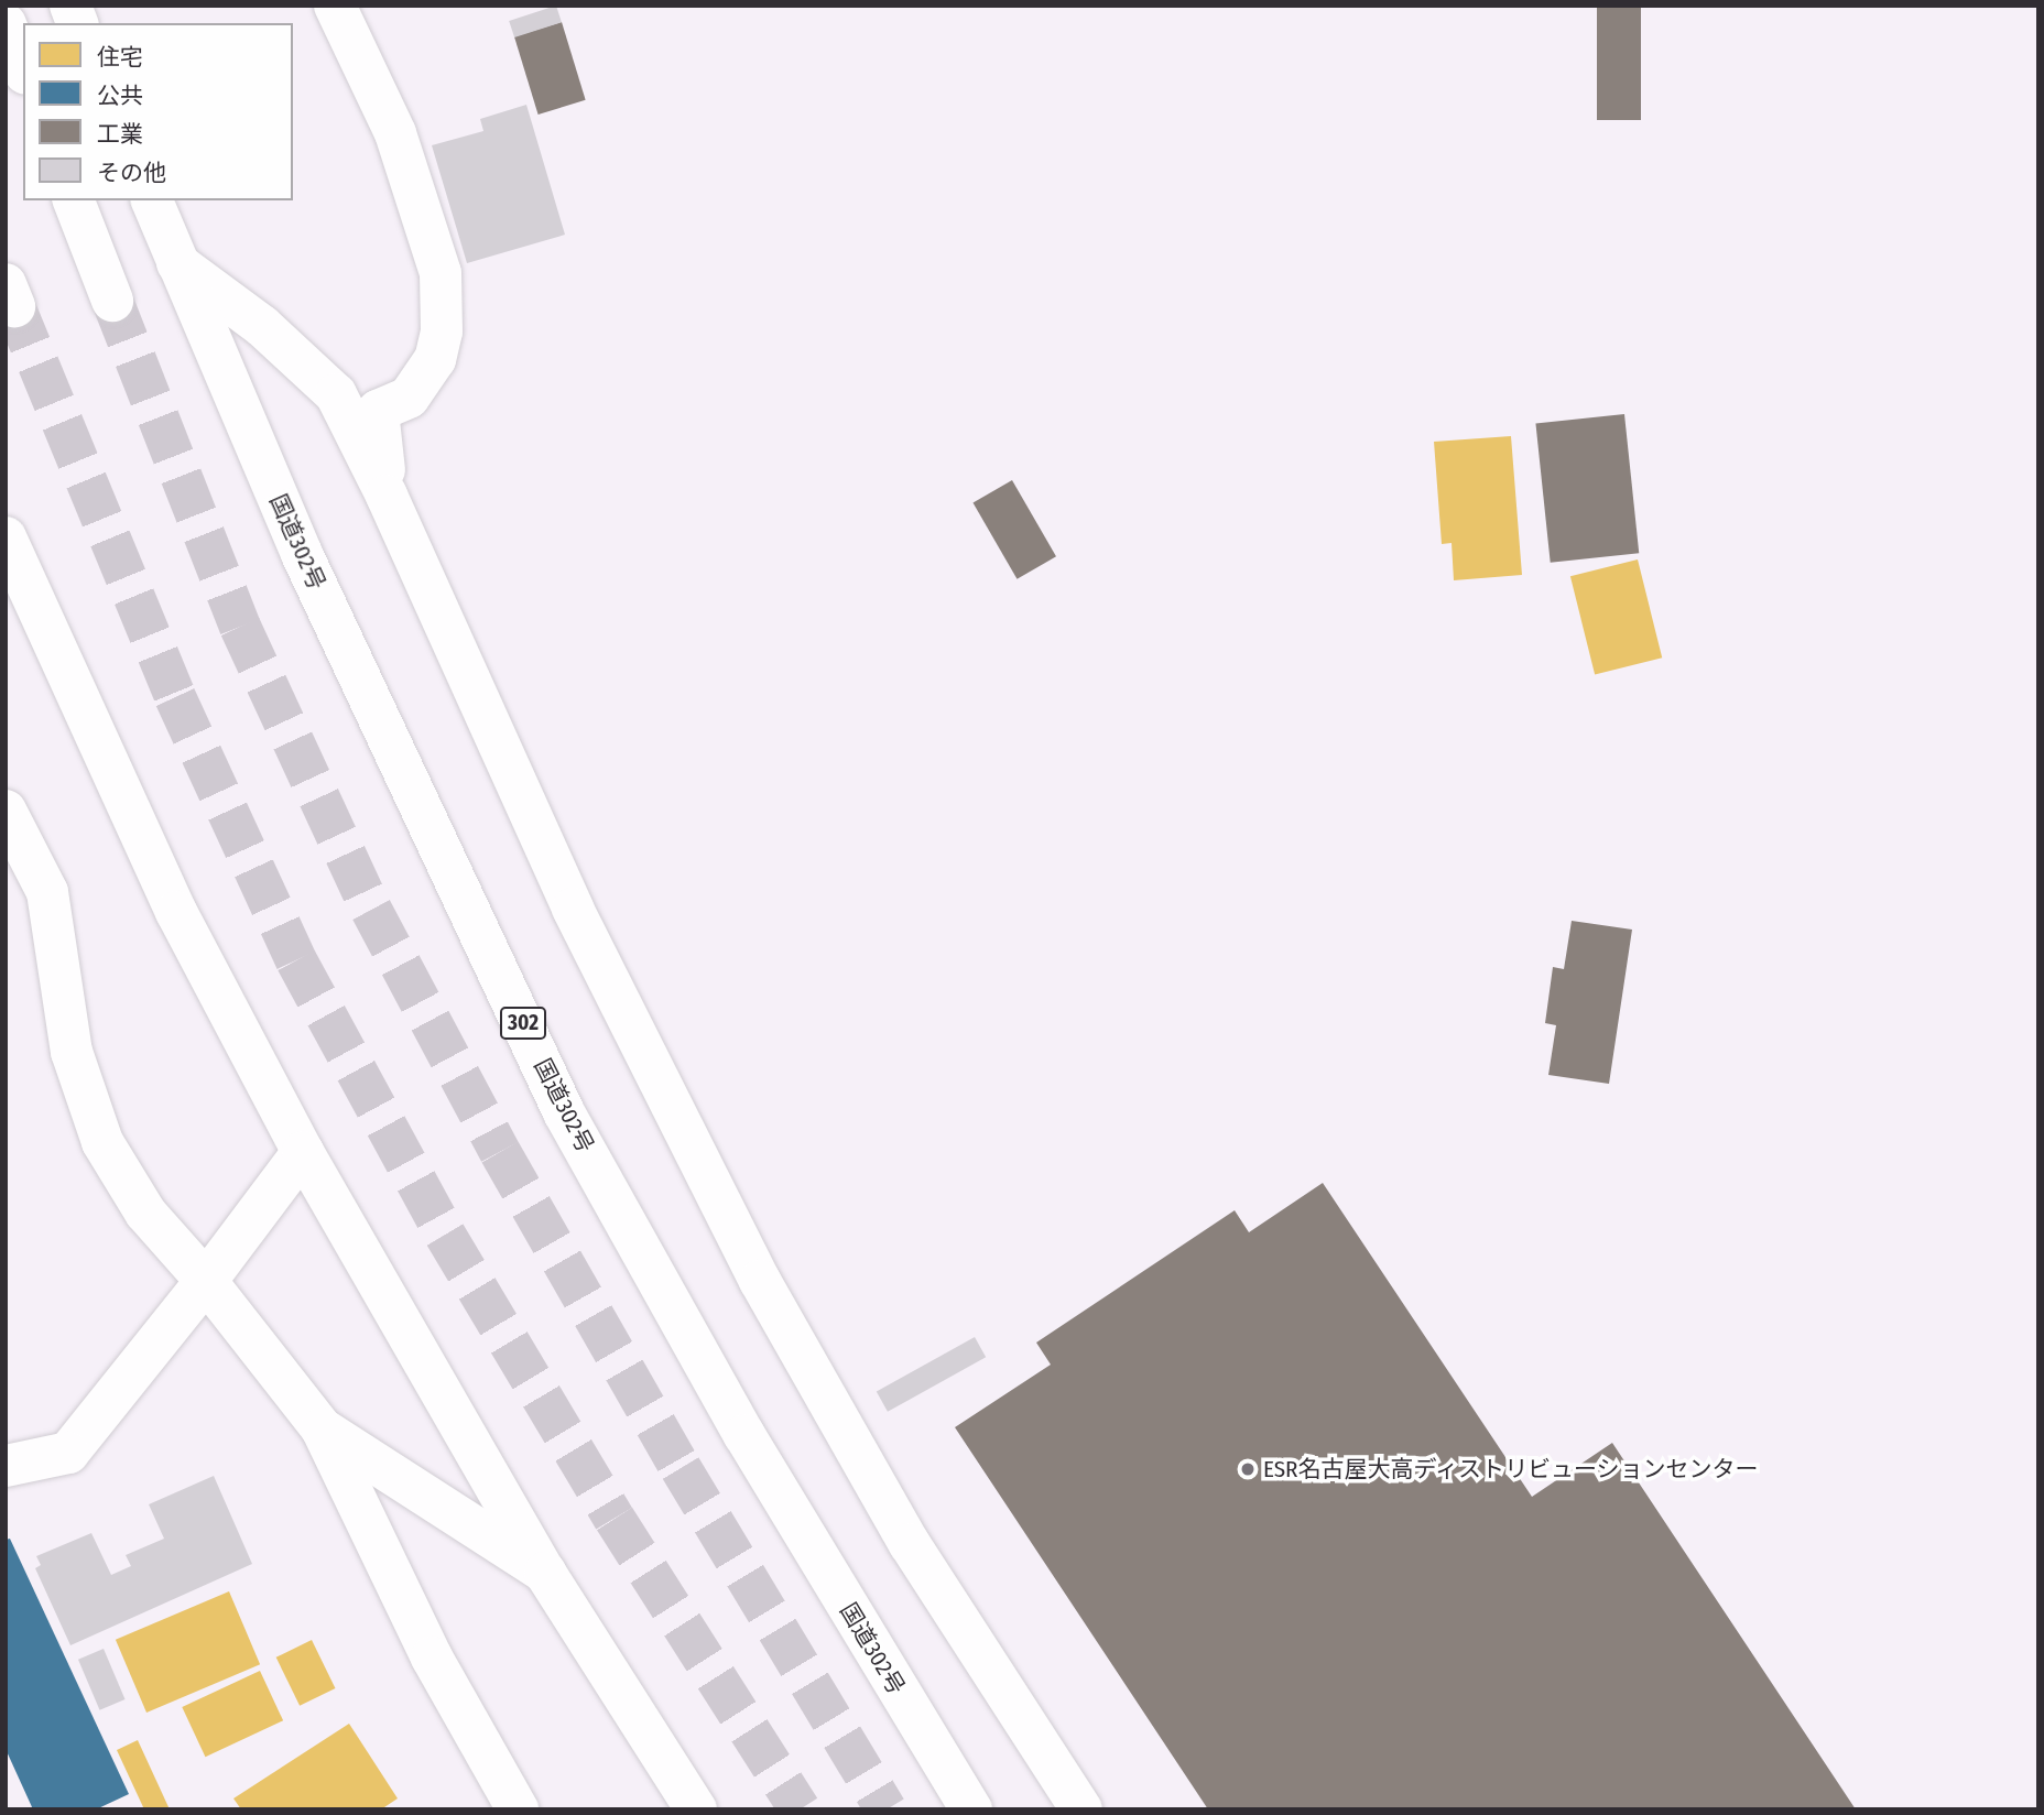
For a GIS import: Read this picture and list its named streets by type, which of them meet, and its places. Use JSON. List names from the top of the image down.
{
  "streets": {
    "main road": ["国道302号", "302"]
  },
  "places": ["ESR名古屋大高ディストリビューションセンター"],
  "legend": [
    "住宅",
    "公共",
    "工業",
    "その他"
  ]
}
